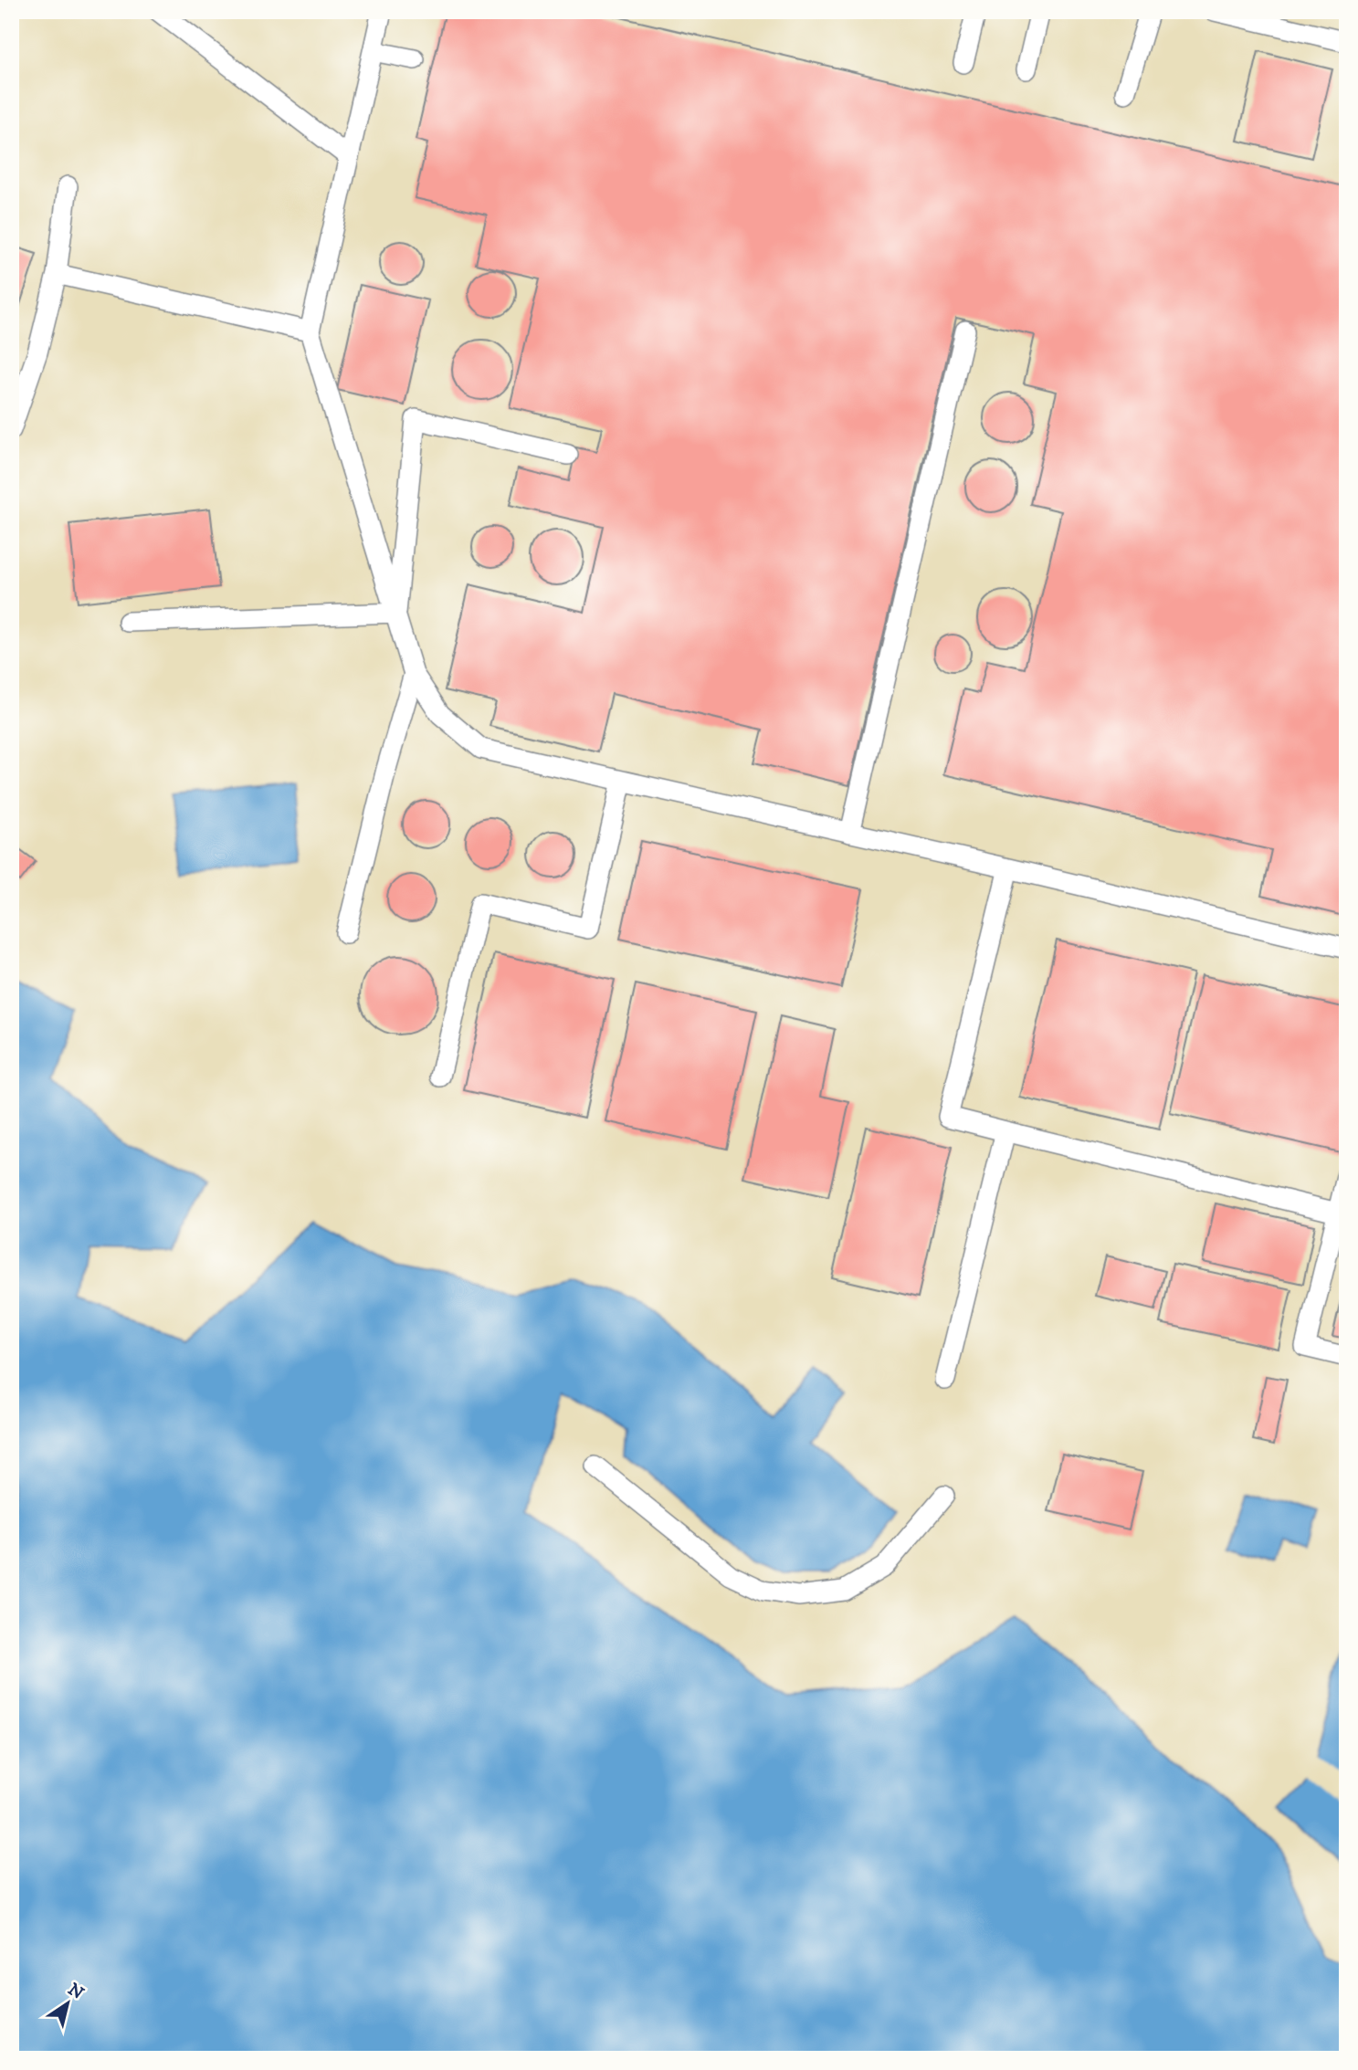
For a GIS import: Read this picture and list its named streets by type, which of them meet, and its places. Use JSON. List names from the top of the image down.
{
  "north": "top right"
}
